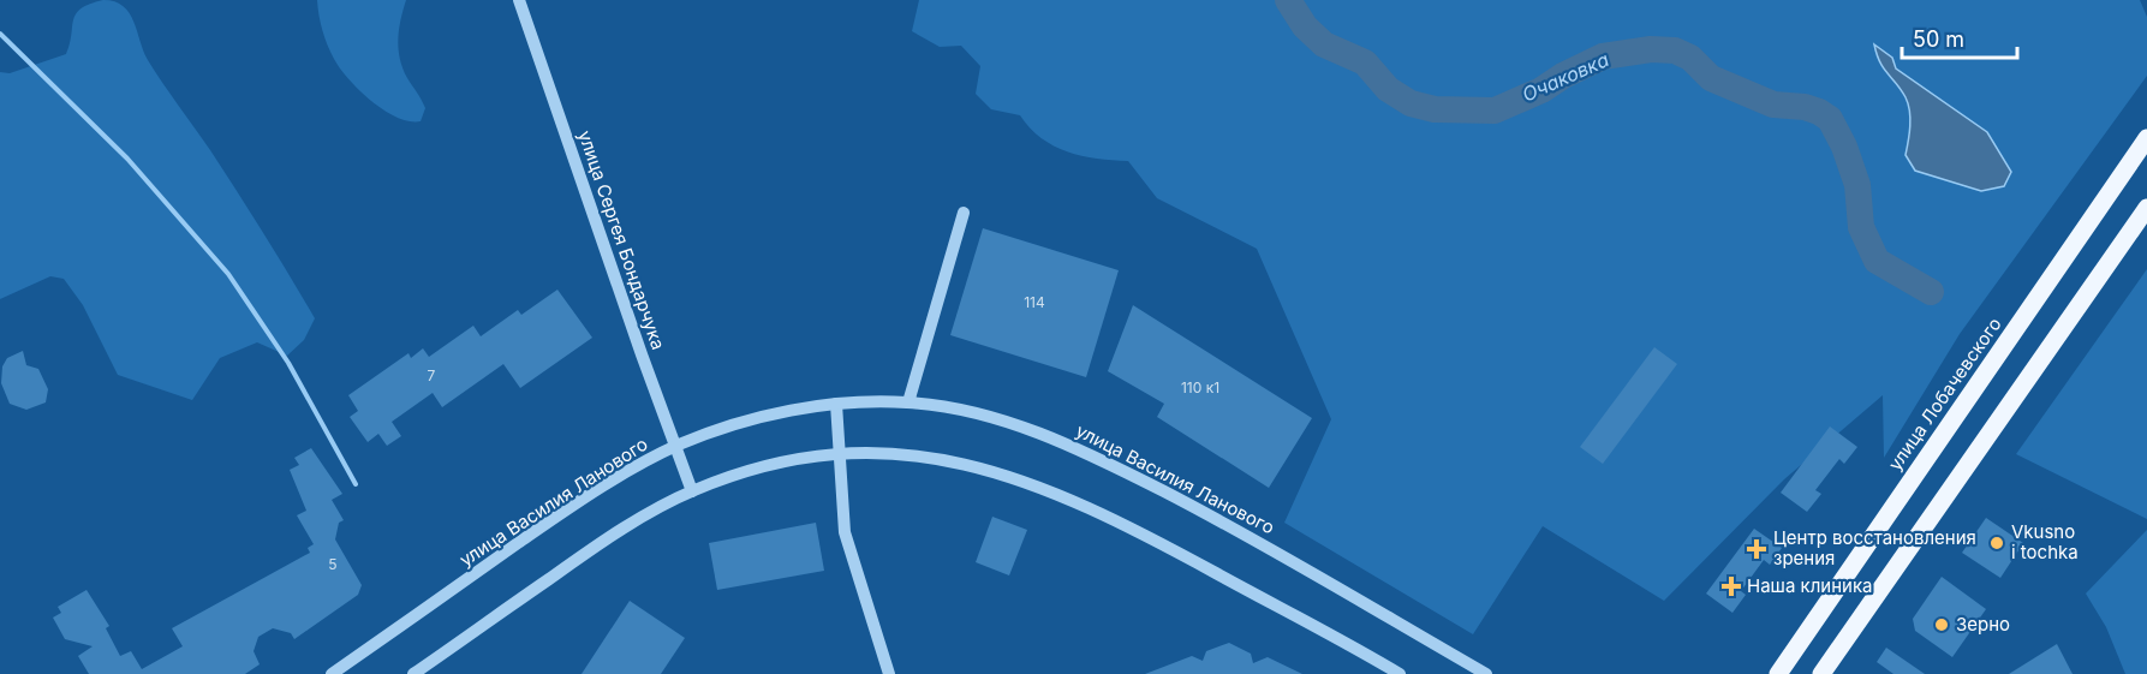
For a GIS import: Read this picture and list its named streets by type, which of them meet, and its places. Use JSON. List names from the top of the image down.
{
  "streets": {
    "main road": ["улица Лобачевского"],
    "street": ["улица Сергея Бондарчука", "улица Василия Ланового"]
  },
  "crossings": [
    ["улица Сергея Бондарчука", "улица Василия Ланового"]
  ],
  "water": ["Очаковка"],
  "places": {
    "other": ["Vkusno i tochka", "Зерно"],
    "health": ["Центр восстановления зрения", "Наша клиника"]
  },
  "house_numbers": [
    "114",
    "7",
    "110 к1",
    "5"
  ],
  "scale_bar": "50 m"
}
